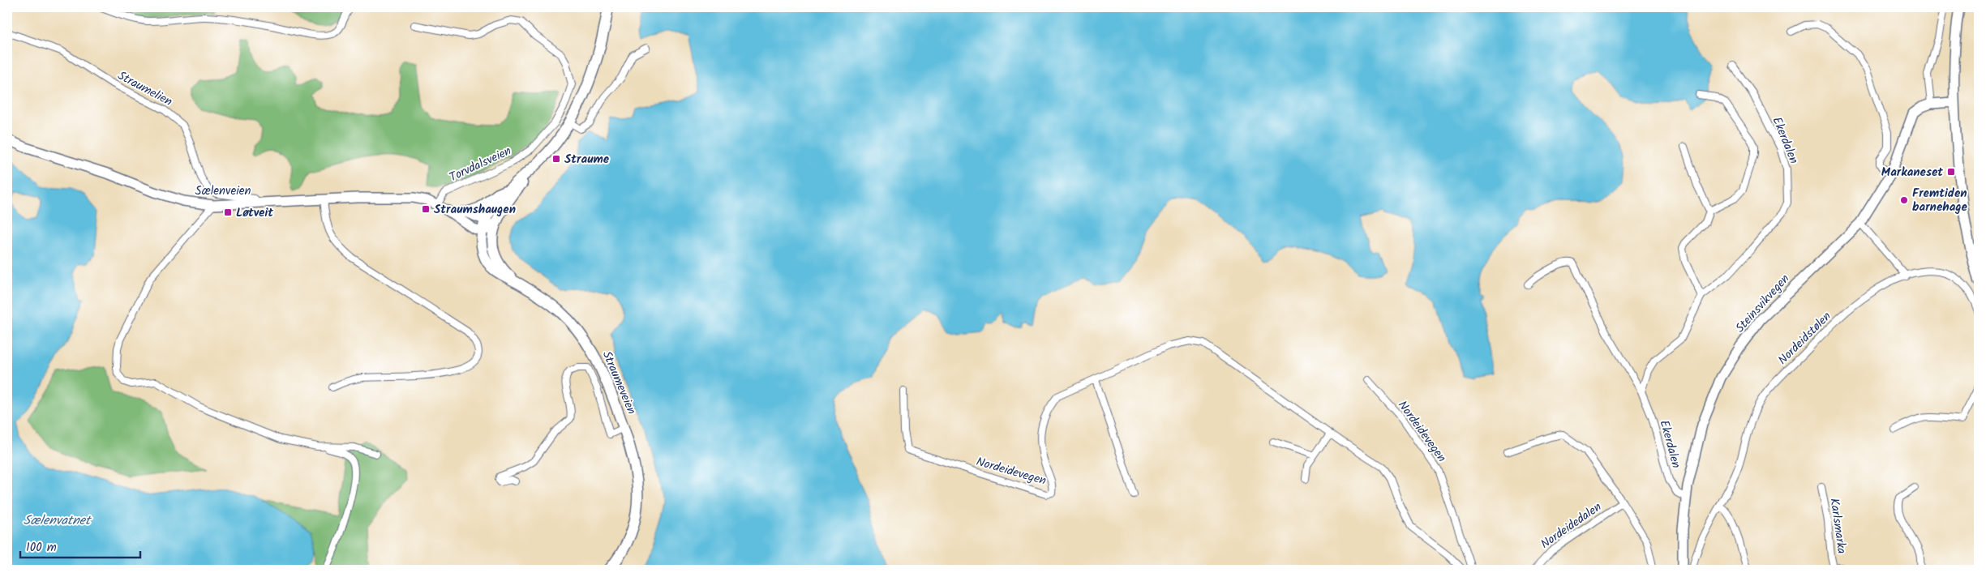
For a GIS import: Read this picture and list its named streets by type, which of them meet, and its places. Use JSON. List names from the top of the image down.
{
  "streets": {
    "main road": ["Straumeveien"],
    "street": [
      "Straumelien",
      "Ekerdalen",
      "Torvdalsveien",
      "Sælenveien",
      "Steinsvikvegen",
      "Nordeidstølen",
      "Nordeidevegen",
      "Nordeidedalen",
      "Karlsmarka"
    ]
  },
  "crossings": [
    ["Straumelien", "Sælenveien"],
    ["Ekerdalen", "Steinsvikvegen"],
    ["Torvdalsveien", "Sælenveien"],
    ["Sælenveien", "Straumeveien"]
  ],
  "water": ["Sælenvatnet"],
  "places": {
    "transit": [
      "Straume",
      "Markaneset",
      "Straumshaugen",
      "Løtveit"
    ],
    "other": ["Fremtiden barnehage"]
  },
  "scale_bar": "100 m"
}
